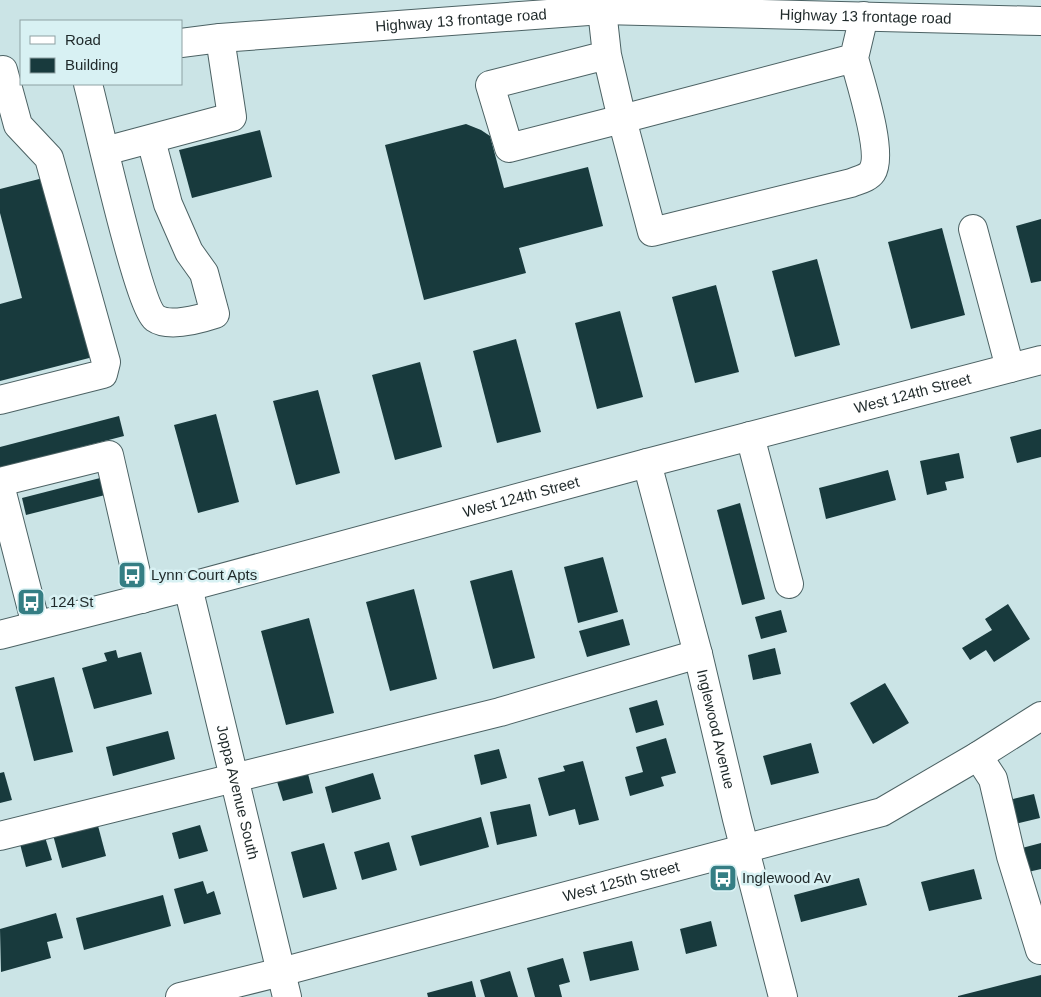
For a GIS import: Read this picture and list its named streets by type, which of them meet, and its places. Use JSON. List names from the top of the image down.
{
  "streets": {
    "street": [
      "Highway 13 frontage road",
      "West 124th Street",
      "Inglewood Avenue",
      "Joppa Avenue South",
      "West 125th Street"
    ]
  },
  "crossings": [
    ["West 124th Street", "Inglewood Avenue"],
    ["West 124th Street", "Joppa Avenue South"],
    ["Inglewood Avenue", "West 125th Street"],
    ["Joppa Avenue South", "West 125th Street"]
  ],
  "places": {
    "bus stop": ["Lynn Court Apts", "124 St", "Inglewood Av"]
  },
  "legend": ["Road", "Building"]
}
